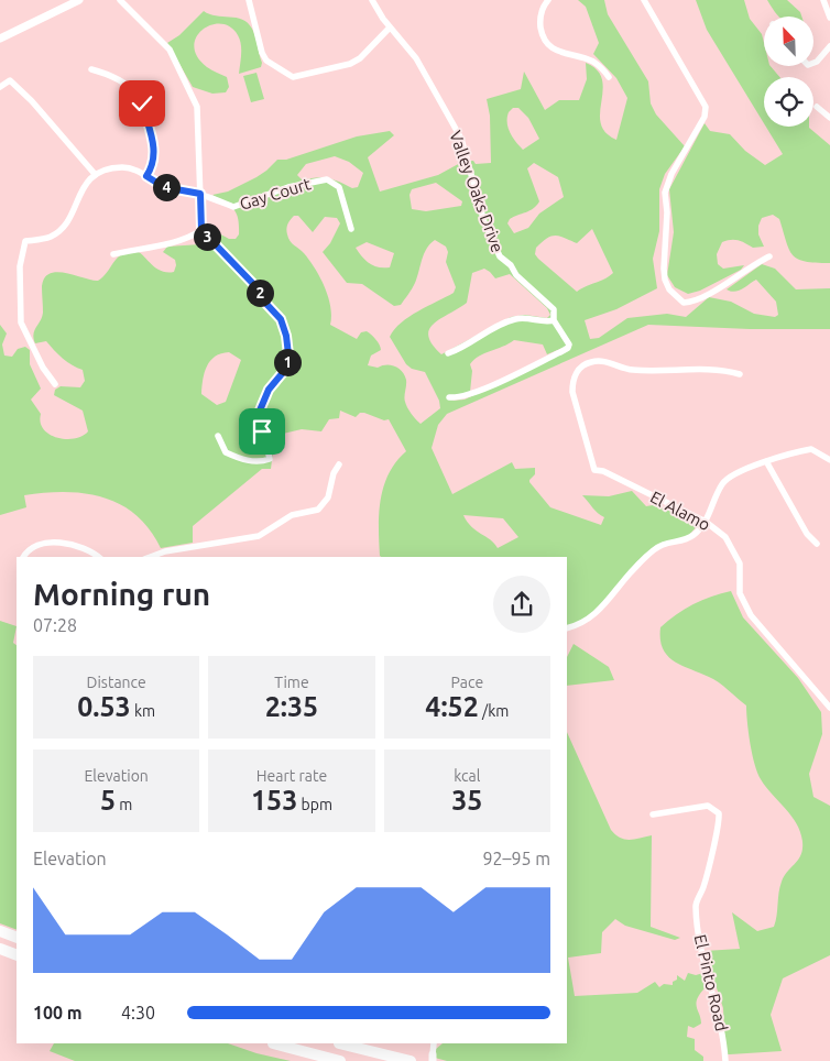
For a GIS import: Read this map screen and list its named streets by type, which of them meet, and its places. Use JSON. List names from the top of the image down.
{
  "streets": {
    "street": [
      "Valley Oaks Drive",
      "Gay Court",
      "El Alamo",
      "El Pinto Road"
    ]
  },
  "north": "top left",
  "page": {
    "pins": [
      "4",
      "3",
      "2",
      "1"
    ],
    "heading": ["Morning run", "07:28"],
    "stats": [
      ["Distance", "0.53 km"],
      ["Time", "2:35"],
      ["Pace", "4:52 /km"],
      ["Elevation", "5 m"],
      ["Heart rate", "153 bpm"],
      ["kcal", "35"]
    ],
    "chart": ["Elevation", "92–95 m"],
    "list": [
      {
        "name": "100 m",
        "note": "4:30"
      }
    ]
  }
}
